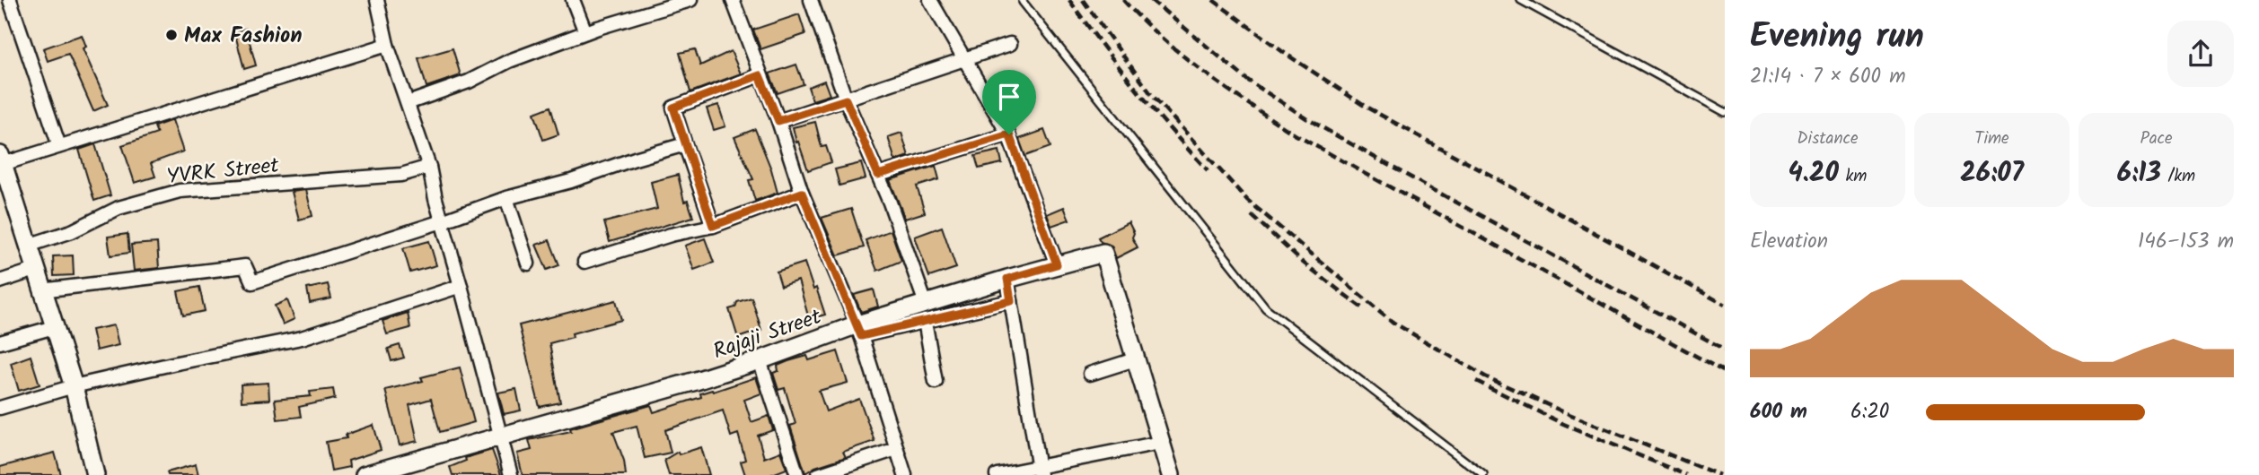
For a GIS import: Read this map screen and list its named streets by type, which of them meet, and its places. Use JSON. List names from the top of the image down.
{
  "streets": {
    "street": ["YVRK Street", "Rajaji Street"]
  },
  "places": ["Max Fashion"],
  "page": {
    "heading": ["Evening run", "21:14 · 7 × 600 m"],
    "stats": [
      ["Distance", "4.20 km"],
      ["Time", "26:07"],
      ["Pace", "6:13 /km"]
    ],
    "chart": ["Elevation", "146–153 m"],
    "list": [
      {
        "name": "600 m",
        "note": "6:20"
      }
    ]
  }
}
